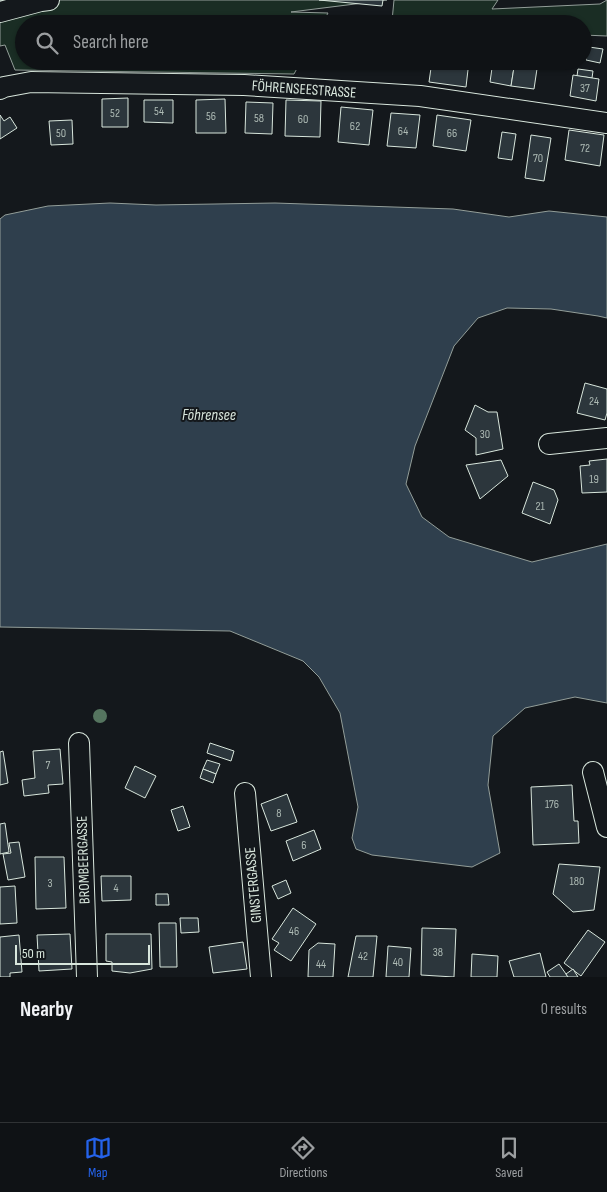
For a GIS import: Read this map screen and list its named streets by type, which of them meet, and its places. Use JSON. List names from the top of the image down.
{
  "streets": {
    "street": ["FÖHRENSEESTRASSE", "BROMBEERGASSE", "GINSTERGASSE"]
  },
  "water": ["Föhrensee"],
  "house_numbers": [
    "37",
    "54",
    "52",
    "56",
    "58",
    "60",
    "62",
    "64",
    "50",
    "66",
    "72",
    "70",
    "24",
    "30",
    "19",
    "21",
    "7",
    "176",
    "8",
    "6",
    "180",
    "3",
    "4",
    "46",
    "38",
    "42",
    "40",
    "44"
  ],
  "scale_bar": "50 m",
  "page": {
    "search": "Search here",
    "scale": "50 m",
    "heading": ["Nearby", "0 results"],
    "nav": ["Map", "Directions", "Saved"]
  }
}
